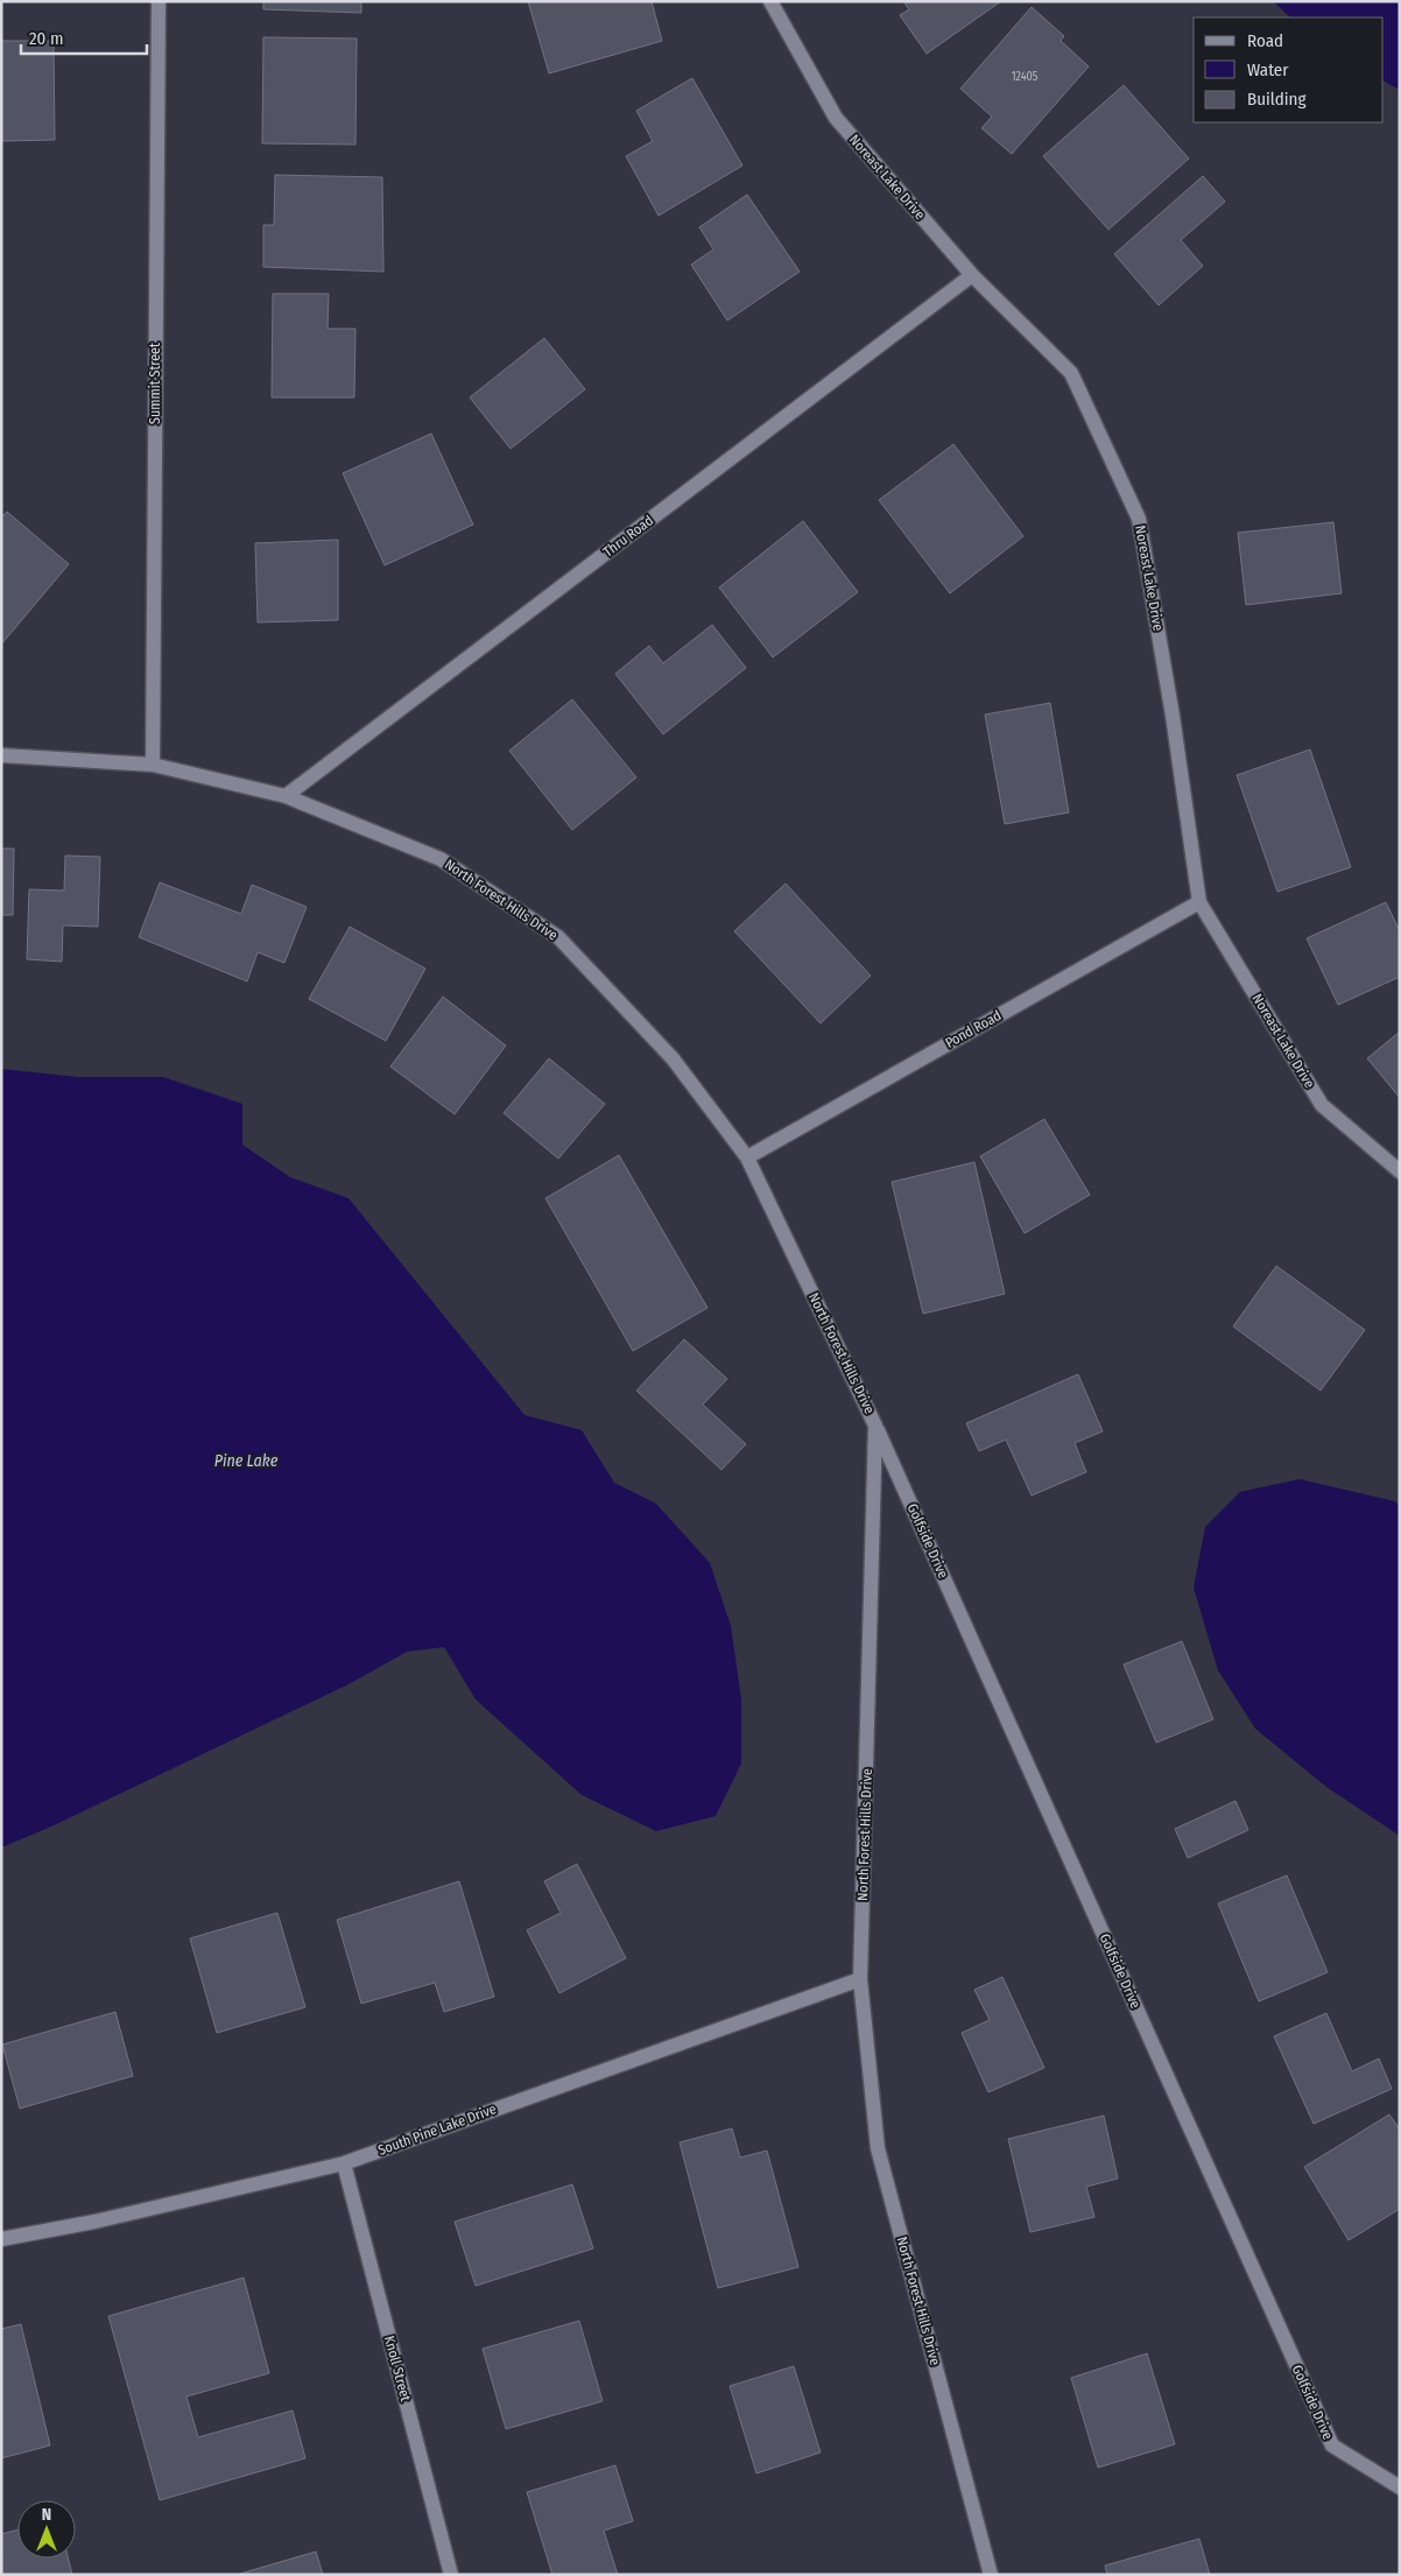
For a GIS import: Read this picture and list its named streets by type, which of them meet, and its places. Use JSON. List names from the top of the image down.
{
  "streets": {
    "street": [
      "Noreast Lake Drive",
      "Summit Street",
      "Thru Road",
      "North Forest Hills Drive",
      "Pond Road",
      "Golfside Drive",
      "South Pine Lake Drive",
      "Knoll Street"
    ]
  },
  "crossings": [
    ["Noreast Lake Drive", "Thru Road"],
    ["Noreast Lake Drive", "Pond Road"],
    ["Summit Street", "North Forest Hills Drive"],
    ["Thru Road", "North Forest Hills Drive"],
    ["North Forest Hills Drive", "Pond Road"],
    ["North Forest Hills Drive", "Golfside Drive"],
    ["North Forest Hills Drive", "South Pine Lake Drive"],
    ["South Pine Lake Drive", "Knoll Street"]
  ],
  "water": ["Pine Lake"],
  "house_numbers": ["12405"],
  "legend": ["Road", "Water", "Building"],
  "scale_bar": "20 m",
  "north": "top"
}
